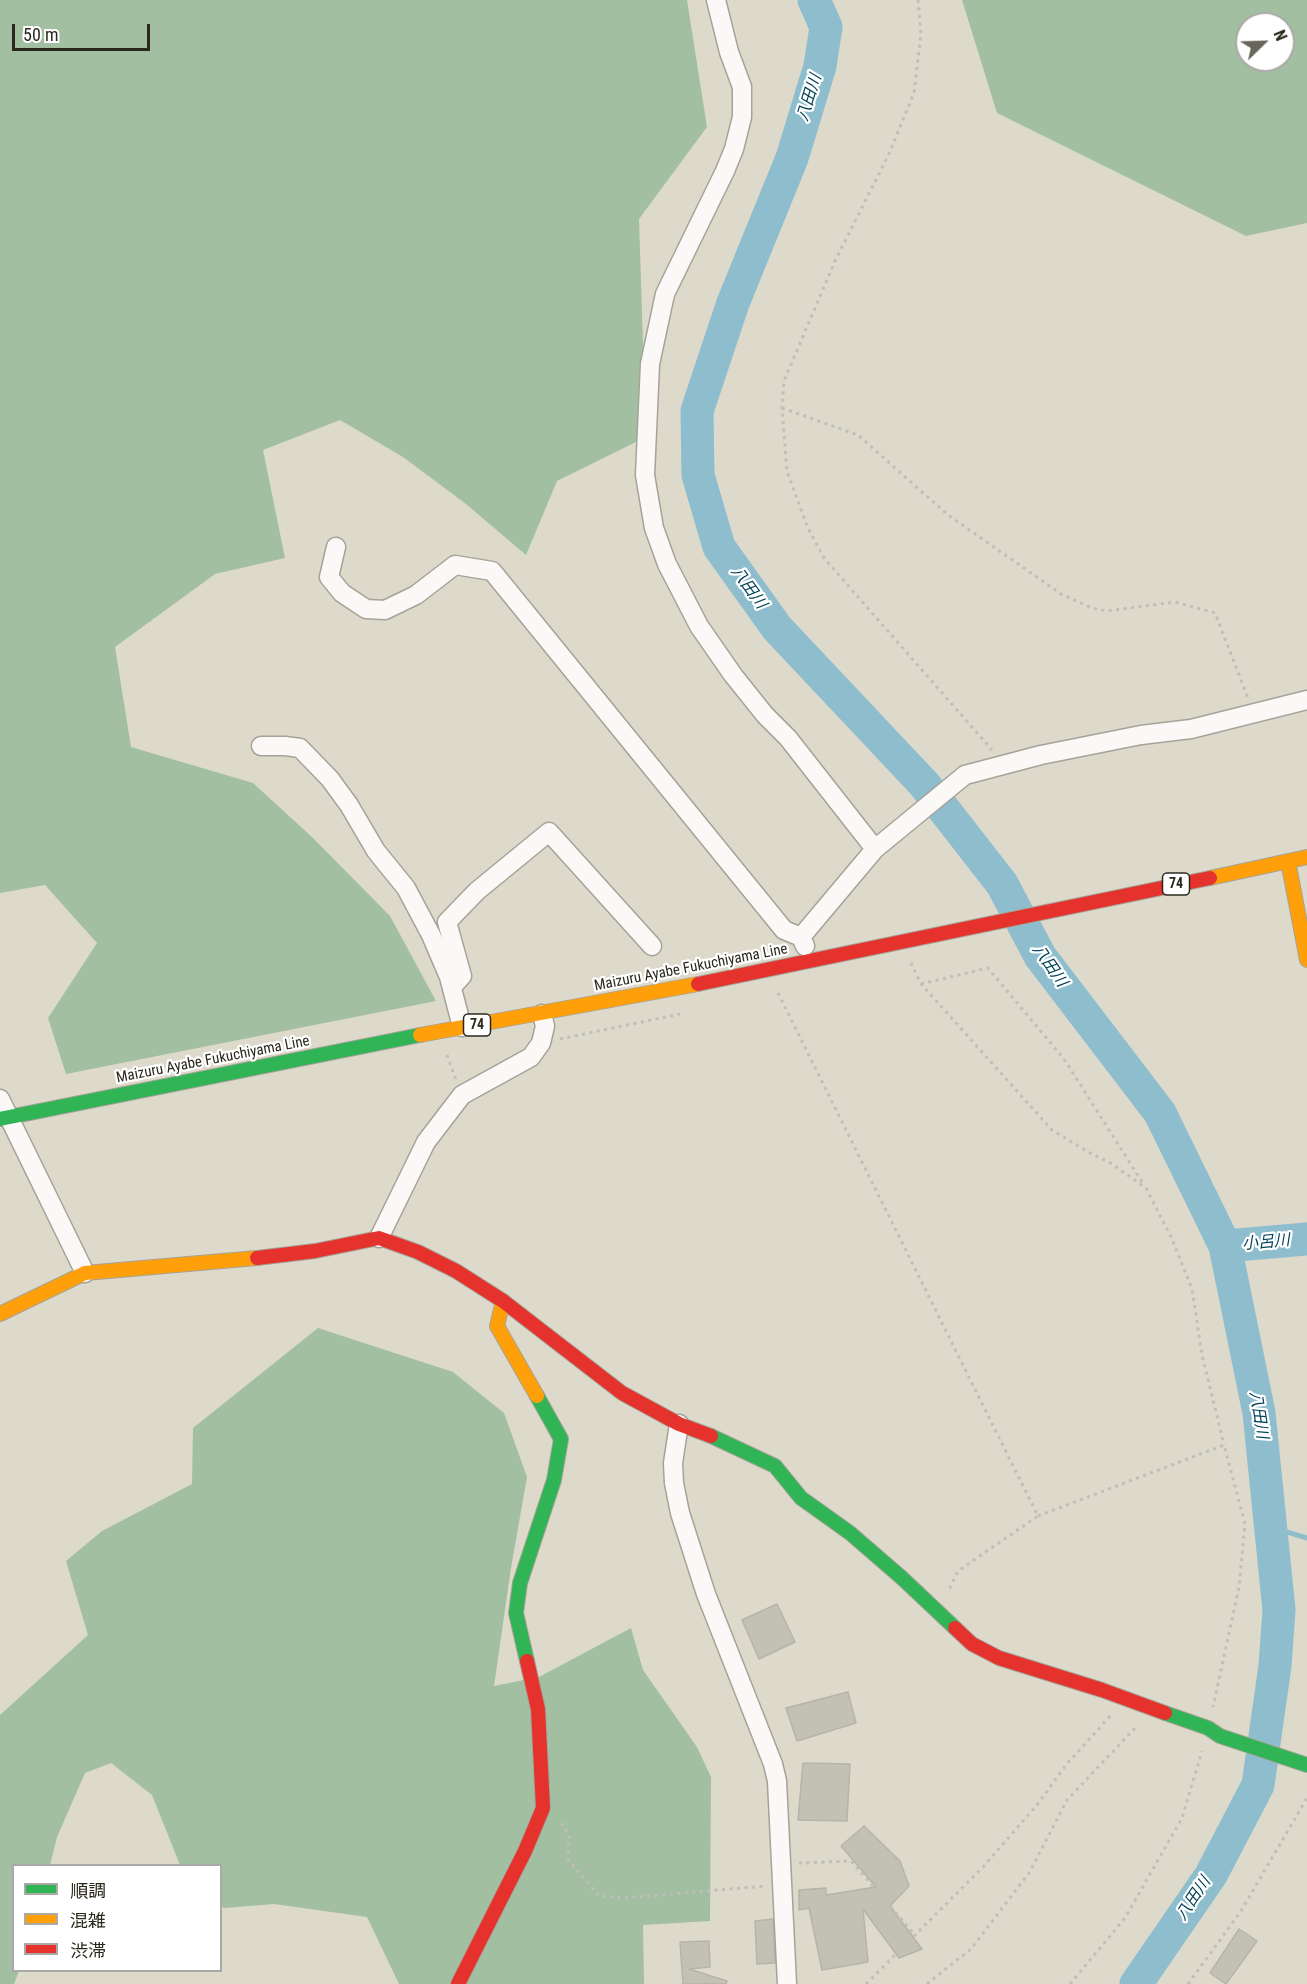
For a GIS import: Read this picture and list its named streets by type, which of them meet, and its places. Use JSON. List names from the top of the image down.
{
  "streets": {
    "street": ["74", "Maizuru Ayabe Fukuchiyama Line"]
  },
  "water": ["八田川", "小呂川"],
  "legend": ["順調", "混雑", "渋滞"],
  "scale_bar": "50 m",
  "north": "top right"
}
